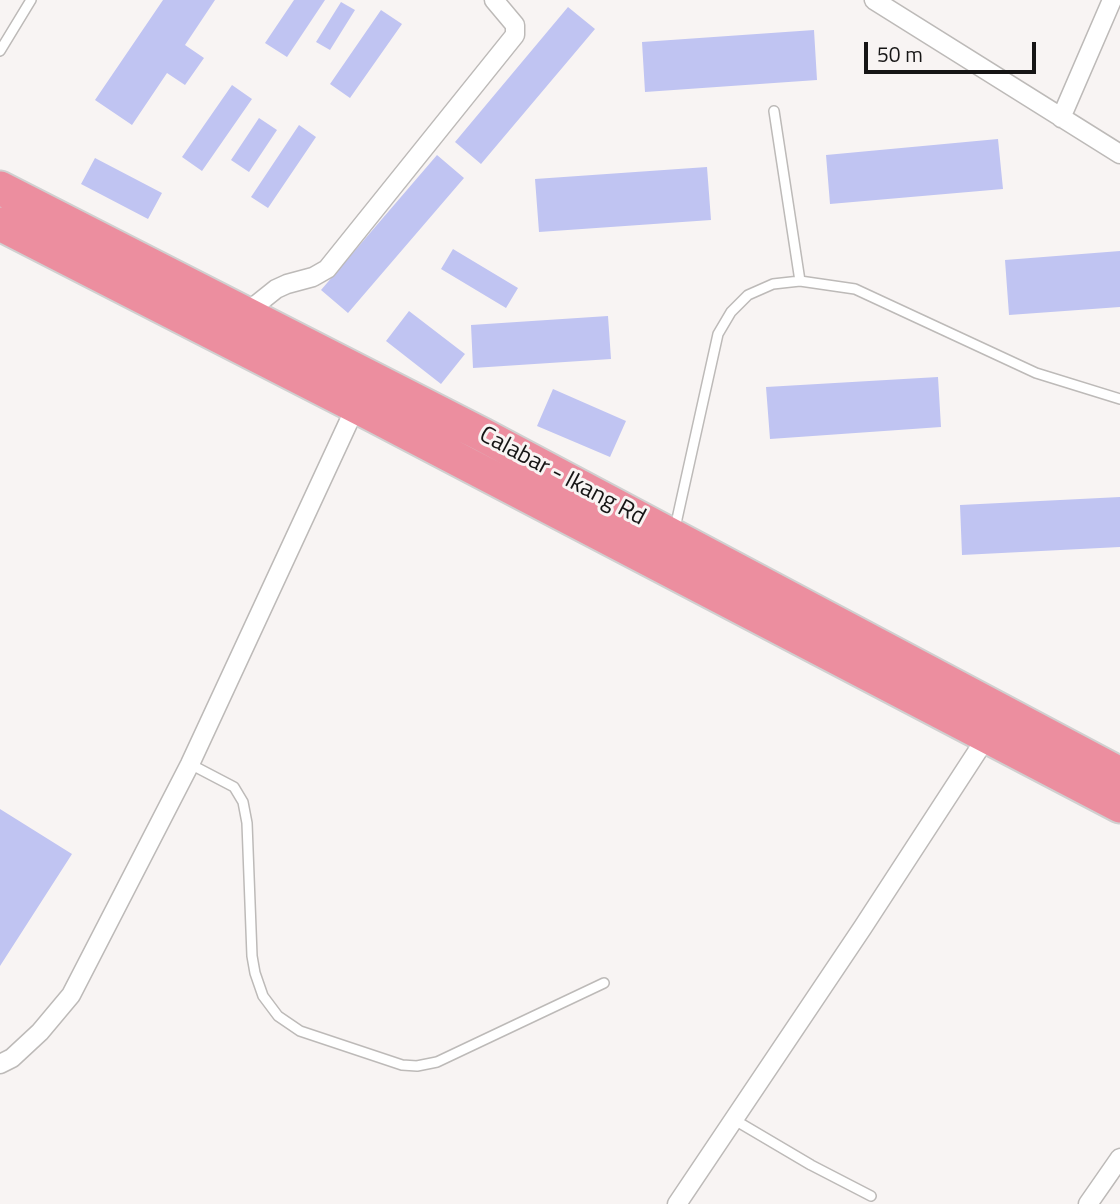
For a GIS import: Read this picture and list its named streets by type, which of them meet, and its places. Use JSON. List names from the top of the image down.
{
  "streets": {
    "highway": ["Calabar - Ikang Rd"]
  },
  "scale_bar": "50 m"
}
